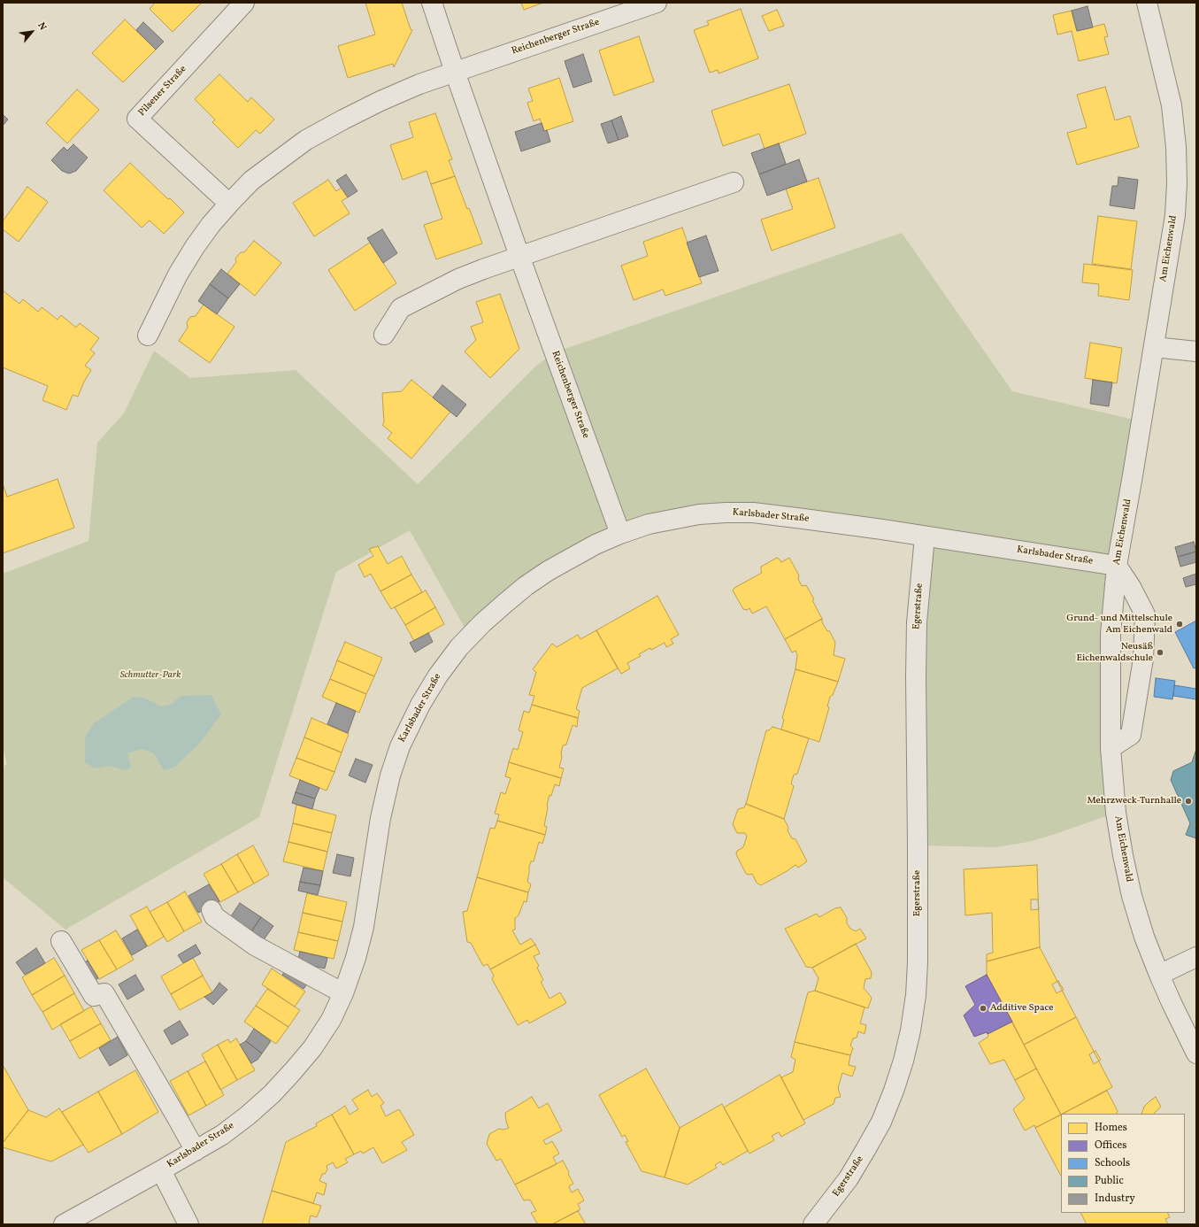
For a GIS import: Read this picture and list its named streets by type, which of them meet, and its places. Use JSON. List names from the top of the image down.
{
  "streets": {
    "street": [
      "Reichenberger Straße",
      "Pilsener Straße",
      "Am Eichenwald",
      "Karlsbader Straße",
      "Egerstraße"
    ]
  },
  "crossings": [
    ["Reichenberger Straße", "Karlsbader Straße"],
    ["Am Eichenwald", "Karlsbader Straße"],
    ["Karlsbader Straße", "Egerstraße"]
  ],
  "parks": ["Schmutter-Park"],
  "places": [
    "Grund- und Mittelschule Am Eichenwald",
    "Neusäß Eichenwaldschule",
    "Mehrzweck-Turnhalle",
    "Additive Space"
  ],
  "legend": [
    "Homes",
    "Offices",
    "Schools",
    "Public",
    "Industry"
  ],
  "north": "top right"
}
